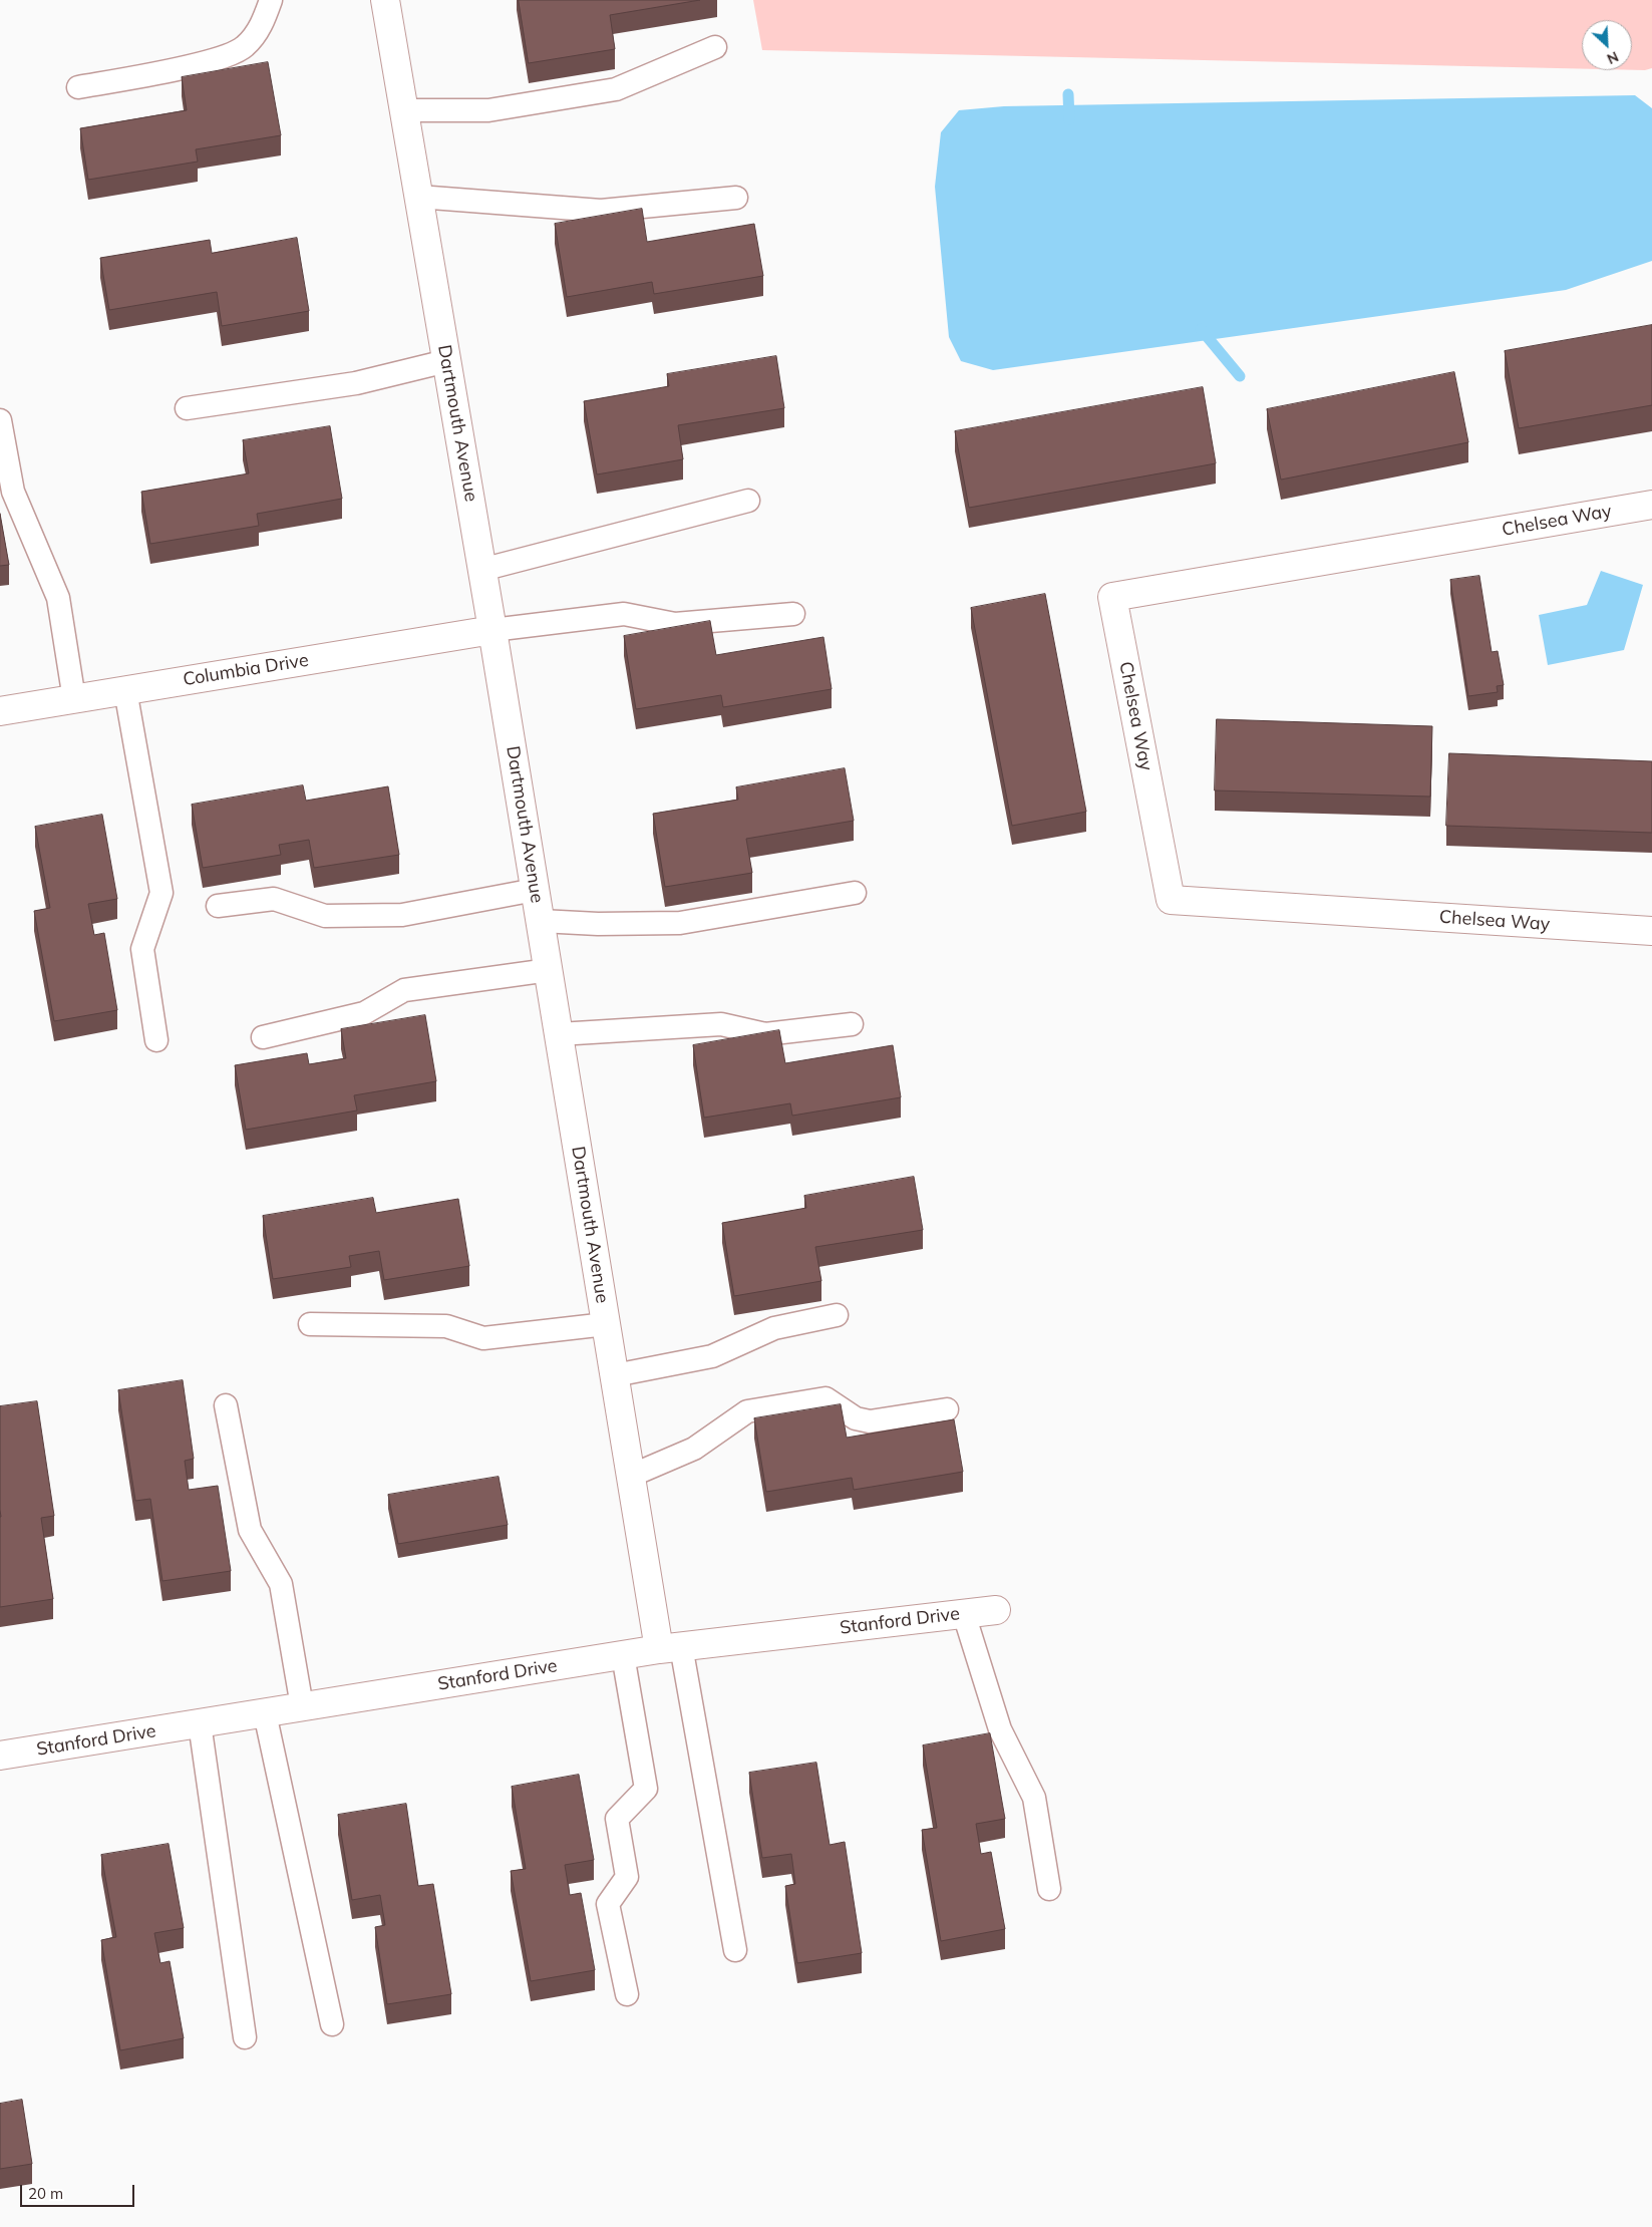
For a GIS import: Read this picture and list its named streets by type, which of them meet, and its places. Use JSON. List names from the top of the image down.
{
  "streets": {
    "street": [
      "Dartmouth Avenue",
      "Chelsea Way",
      "Columbia Drive",
      "Stanford Drive"
    ]
  },
  "crossings": [
    ["Dartmouth Avenue", "Columbia Drive"],
    ["Dartmouth Avenue", "Stanford Drive"]
  ],
  "scale_bar": "20 m",
  "north": "bottom right"
}
